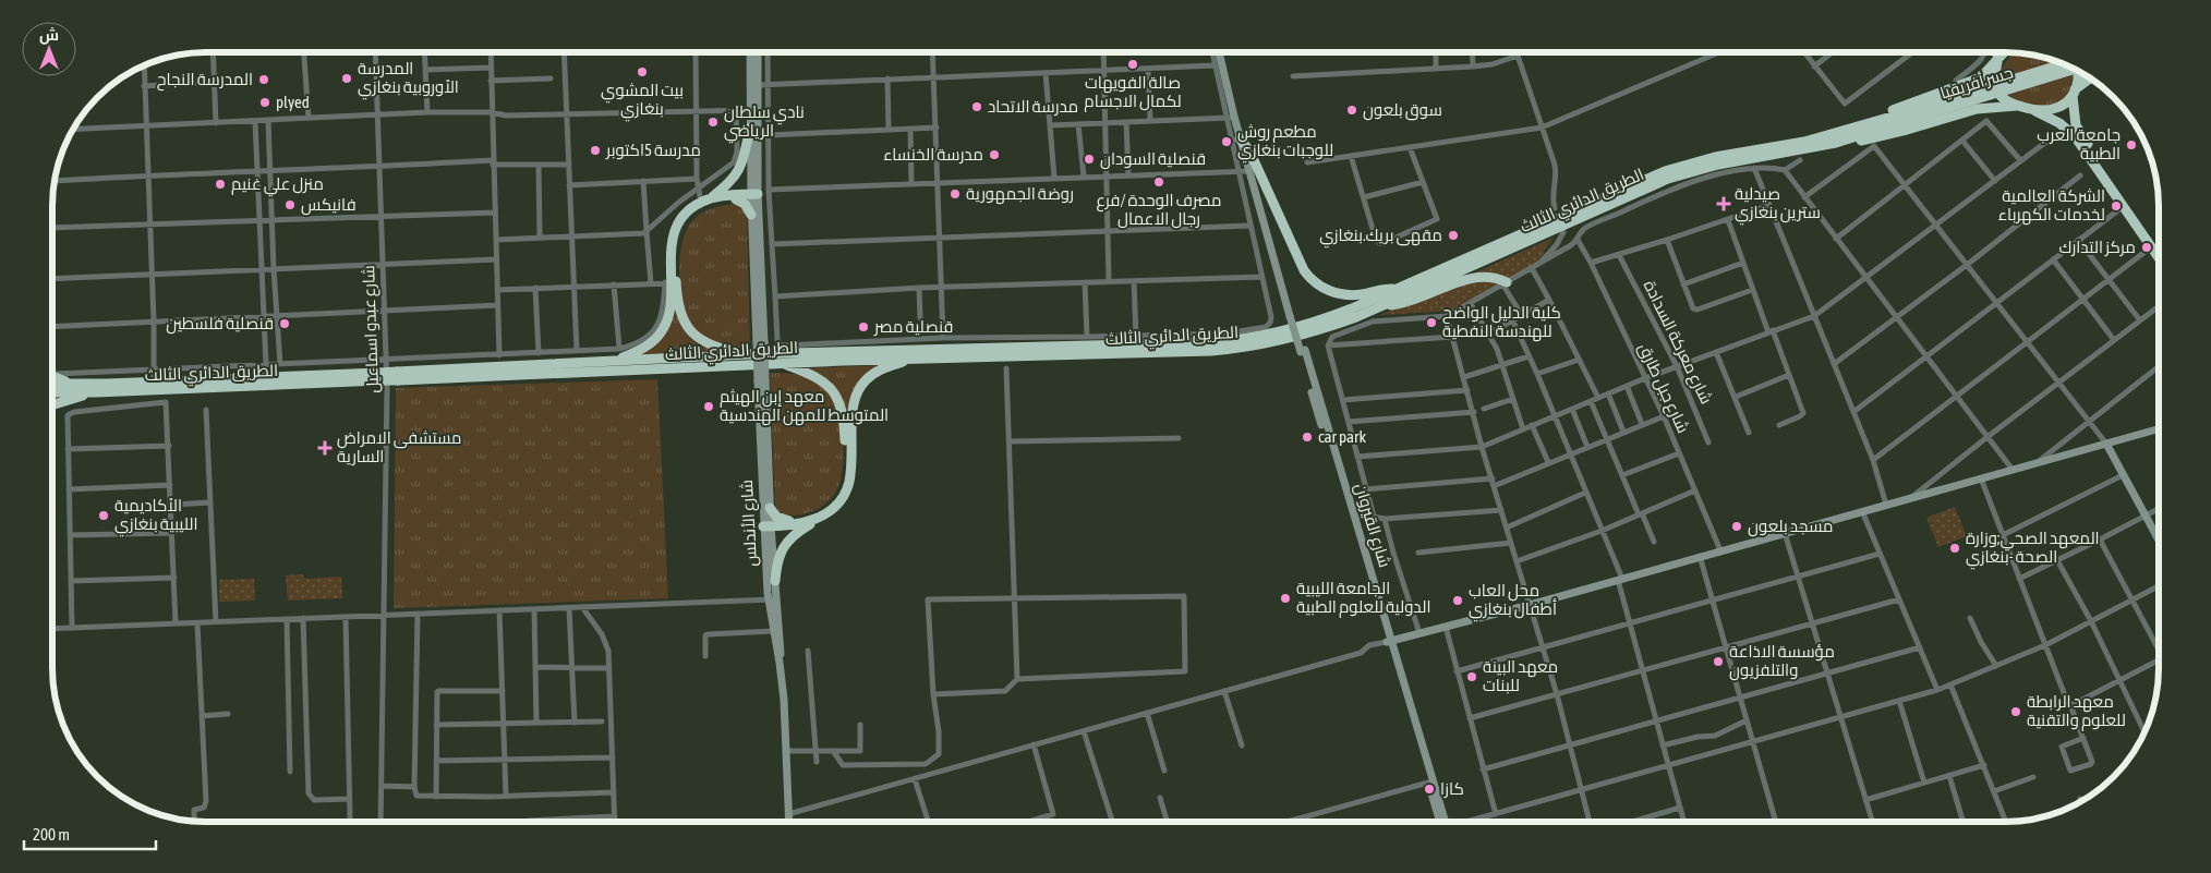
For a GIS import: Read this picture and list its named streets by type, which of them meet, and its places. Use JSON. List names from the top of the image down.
{
  "streets": {
    "highway": ["جسر أفريقيا", "الطريق الدائري الثالث"],
    "main road": ["شارع الأندلس", "شارع القيروان"],
    "street": ["شارع عبدو اسماعيل", "شارع معركة السدادة", "شارع جبل طارق"]
  },
  "crossings": [
    ["جسر أفريقيا", "الطريق الدائري الثالث"]
  ],
  "places": {
    "other": [
      "صالة الفويهات لكمال الاجسام",
      "بيت المشوي بنغازي",
      "المدرسة الأوروبية بنغازي",
      "المدرسة النجاح",
      "plyed",
      "مدرسة الاتحاد",
      "سوق بلعون",
      "نادي سلطان الرياضي",
      "مطعم روش للوجبات بنغازي",
      "جامعة العرب الطبية",
      "مدرسة 5اكتوبر",
      "مدرسة الخنساء",
      "قنصلية السودان",
      "مصرف الوحدة /فرع رجال الاعمال",
      "منزل علي غنيم",
      "روضة الجمهورية",
      "فانيكس",
      "الشركة العالمية لخدمات الكهرباء",
      "مقهى بريك.بنغازي",
      "مركز التدارك",
      "كلية الدليل الواضح للهندسة النفطية",
      "قنصلية فلسطين",
      "قنصلية مصر",
      "معهد إبن الهيثم المتوسط للمهن الهندسية",
      "car park",
      "الأكاديمية الليبية بنغازي",
      "مسجد بلعون",
      "المعهد الصحي;وزارة الصحة -بنغازي",
      "الجامعة الليبية الدولية للعلوم الطبية",
      "محل العاب أطفال بنغازي",
      "مؤسسة الاذاعة والتلفزيون",
      "معهد البينة للبنات",
      "معهد الرابطة للعلوم والتقنية",
      "كازا"
    ],
    "health": ["صيدلية سترين بنغازي", "مستشفى الامراض السارية"]
  },
  "scale_bar": "200 m",
  "north": "top"
}
